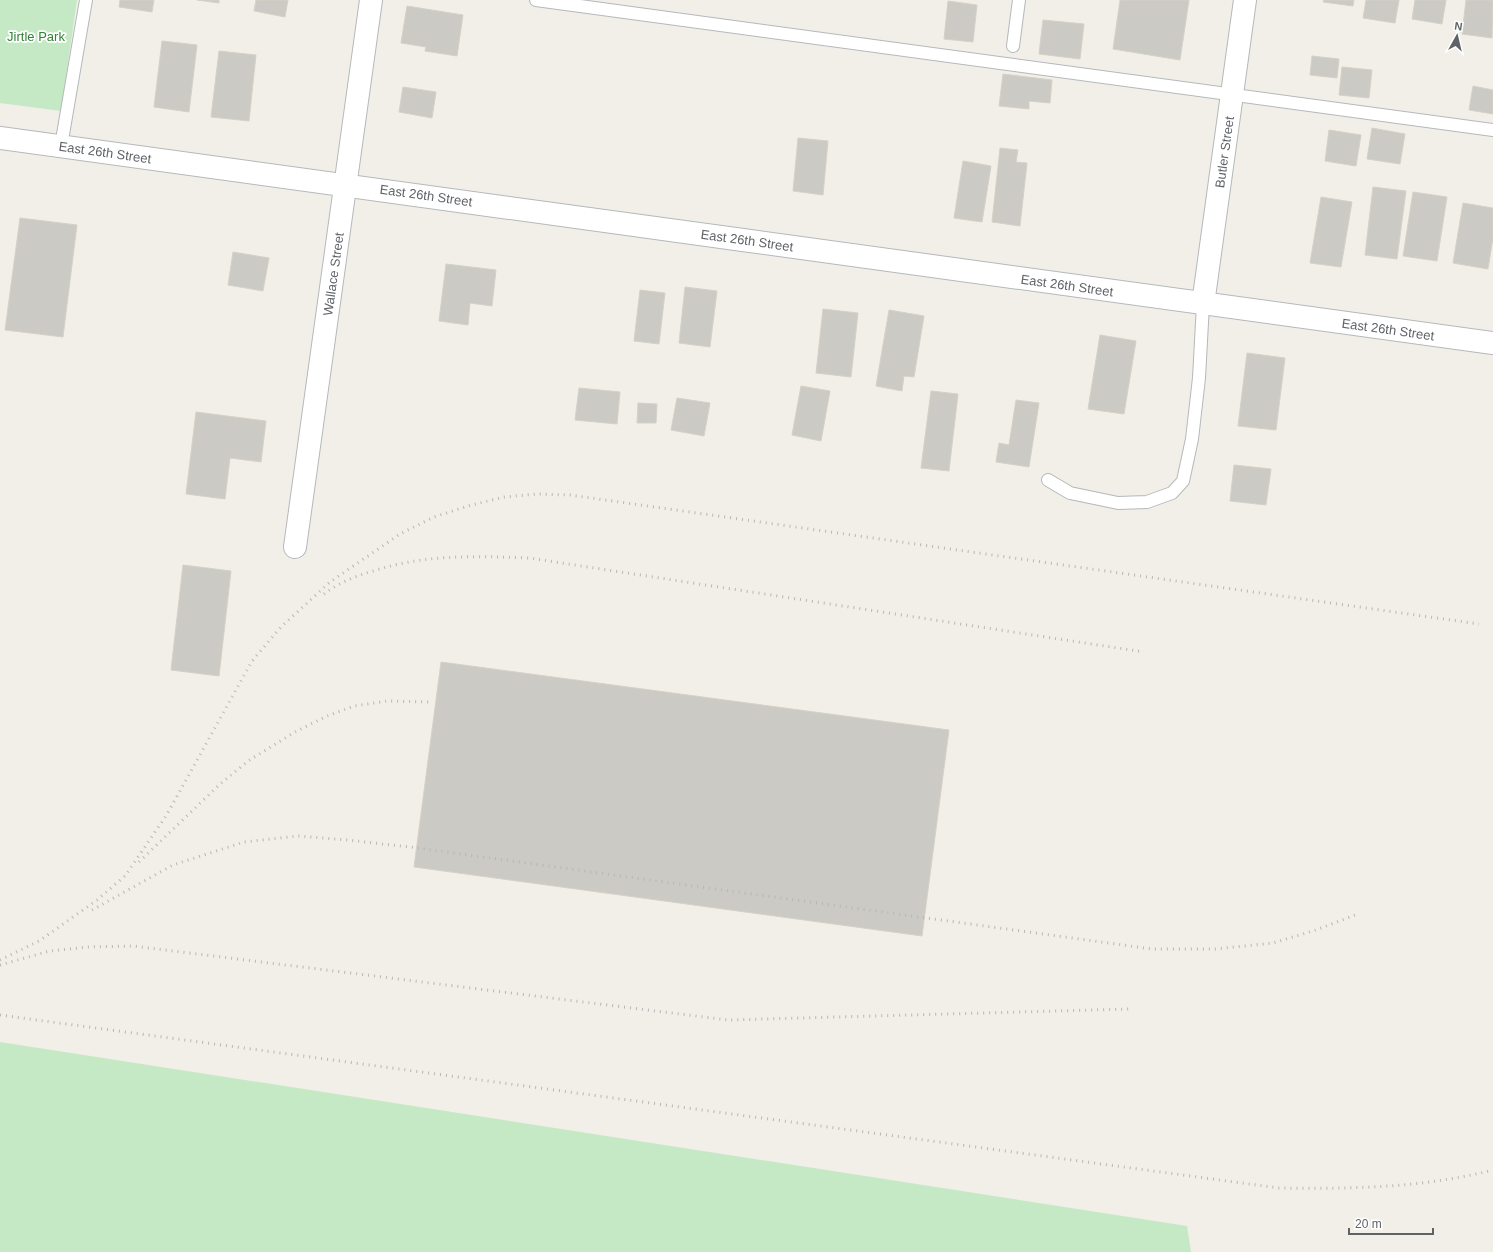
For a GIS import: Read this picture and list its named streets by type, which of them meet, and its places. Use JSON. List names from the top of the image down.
{
  "streets": {
    "street": ["East 26th Street", "Butler Street", "Wallace Street"]
  },
  "crossings": [
    ["East 26th Street", "Butler Street"],
    ["East 26th Street", "Wallace Street"]
  ],
  "parks": ["Jirtle Park"],
  "scale_bar": "20 m",
  "north": "top"
}
